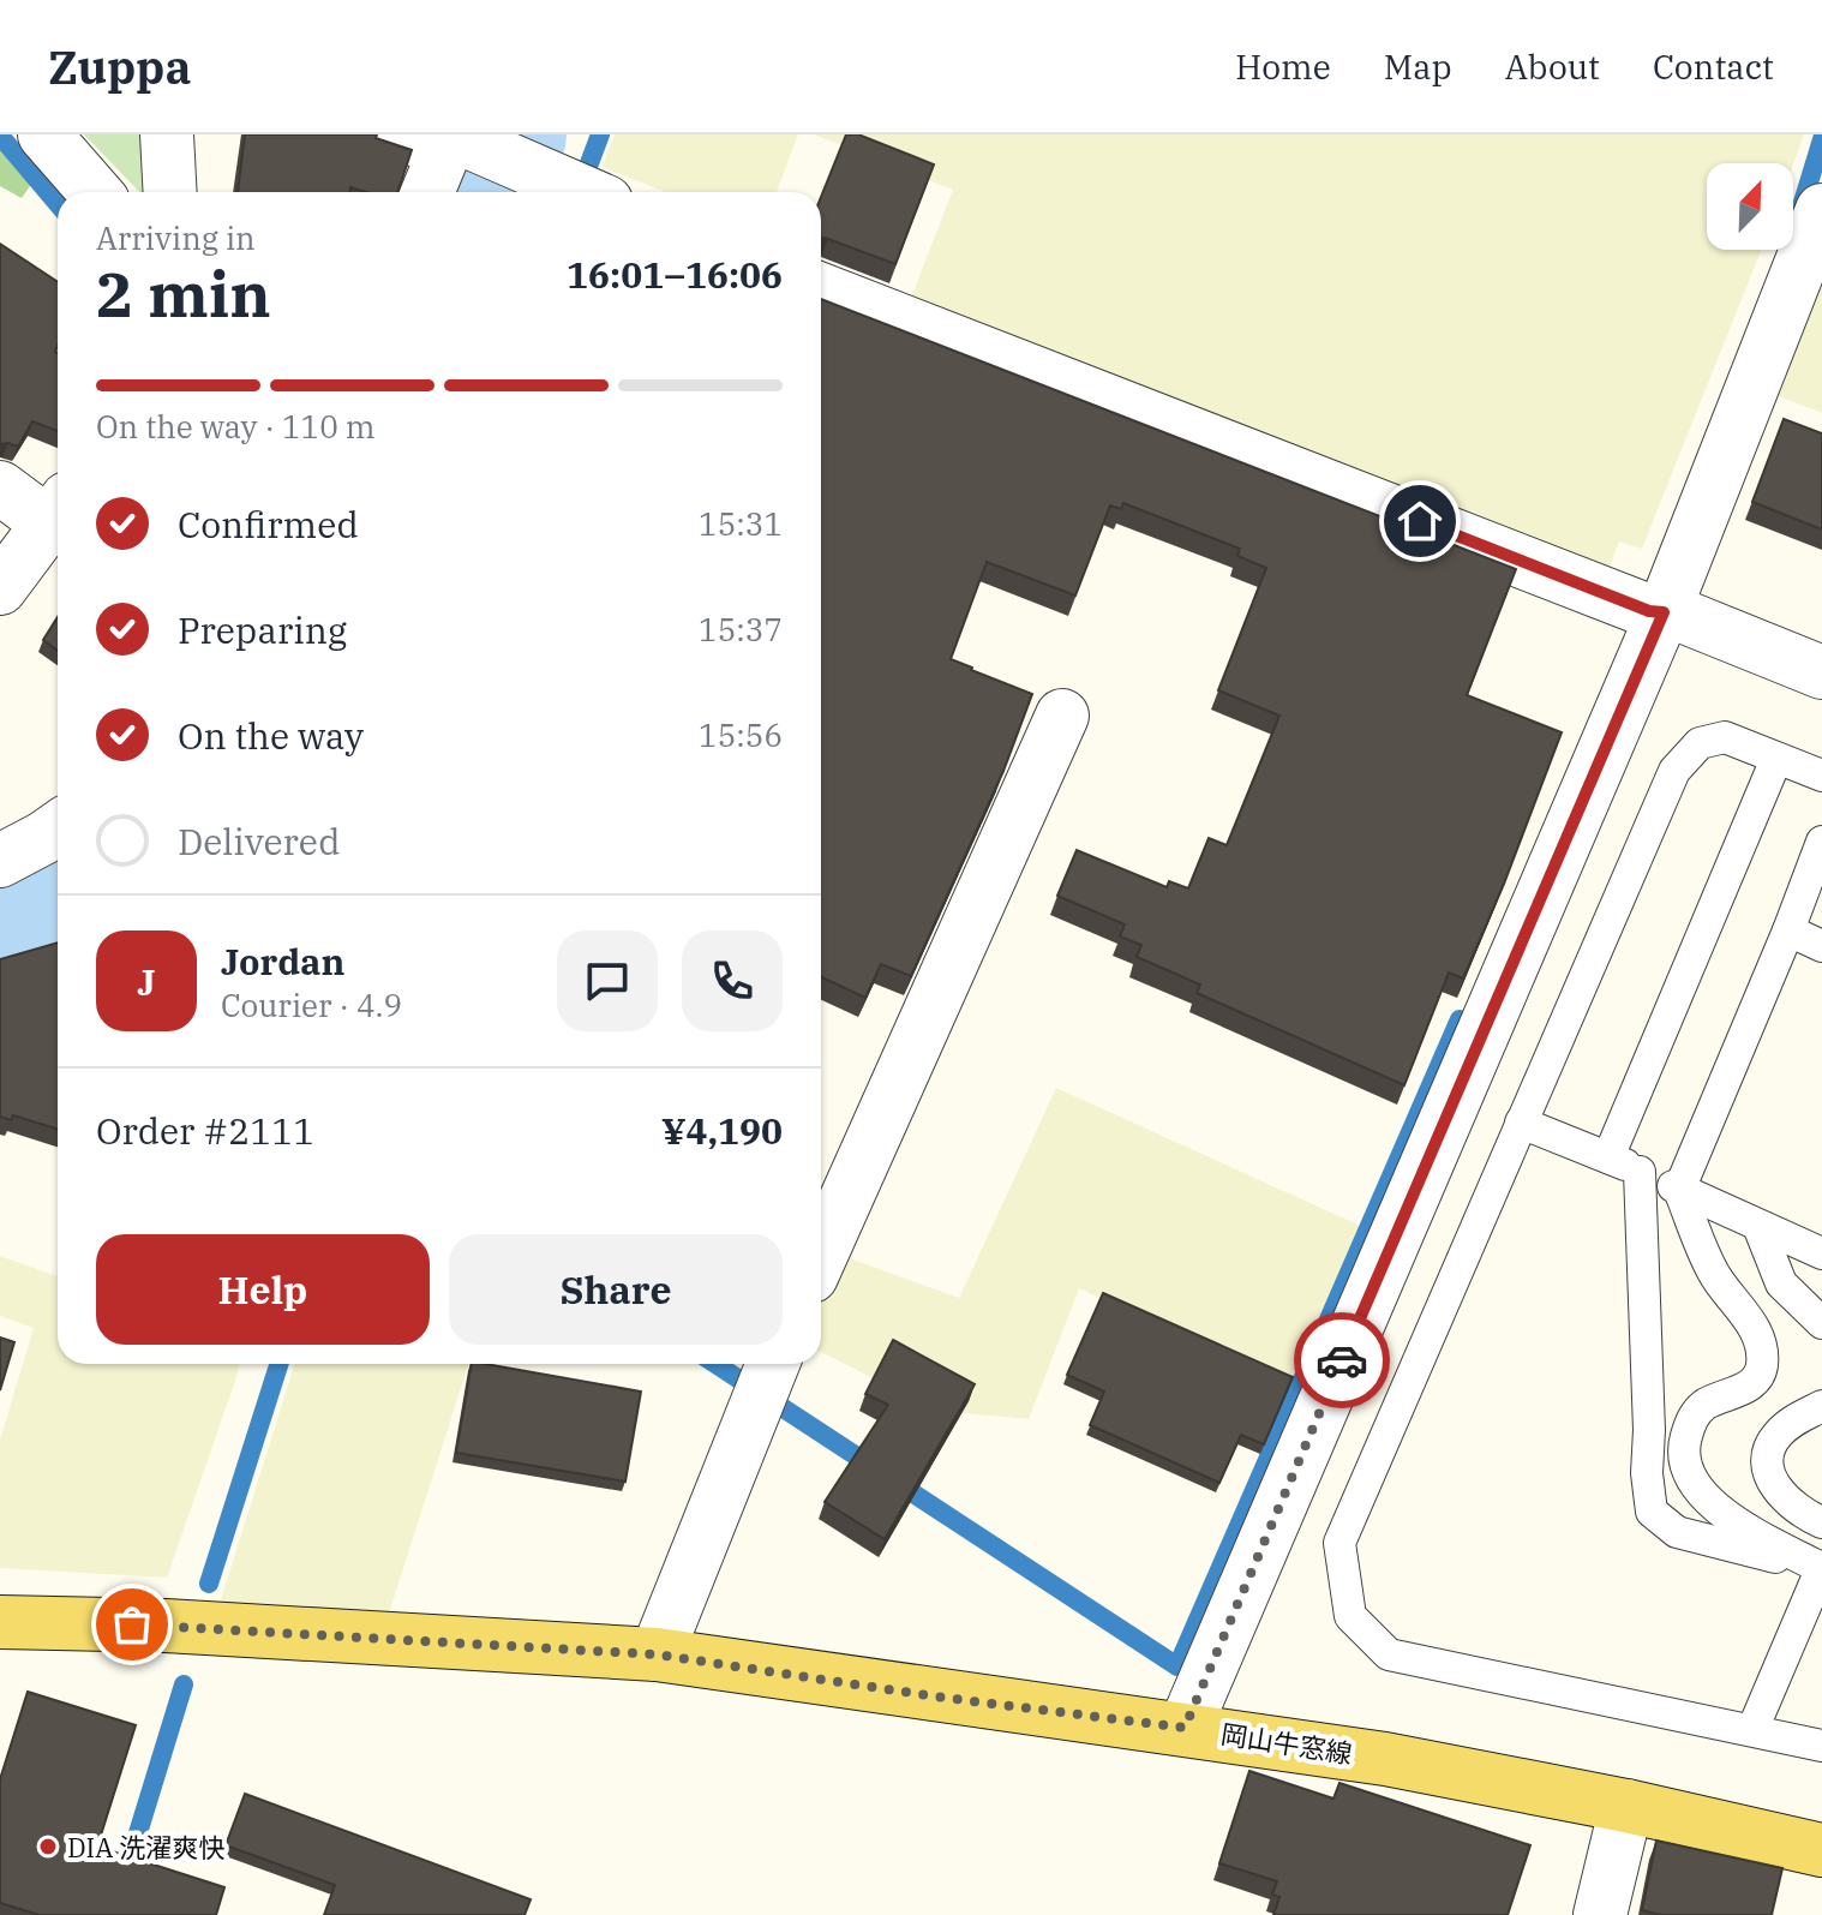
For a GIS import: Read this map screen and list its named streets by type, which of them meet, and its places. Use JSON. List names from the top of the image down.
{
  "streets": {
    "main road": ["岡山牛窓線"]
  },
  "places": ["DIA 洗濯爽快"],
  "north": "top right",
  "page": {
    "header": "Zuppa",
    "nav": [
      "Home",
      "Map",
      "About",
      "Contact"
    ],
    "heading": ["2 min", "Arriving in", "16:01–16:06"],
    "panel": [
      "Jordan",
      "Courier · 4.9",
      "Order #2111",
      "¥4,190"
    ],
    "bar": "On the way · 110 m",
    "list": [
      ["Confirmed", "15:31"],
      ["Preparing", "15:37"],
      ["On the way", "15:56"],
      "Delivered"
    ],
    "round": "J",
    "buttons": ["Help", "Share"]
  }
}
